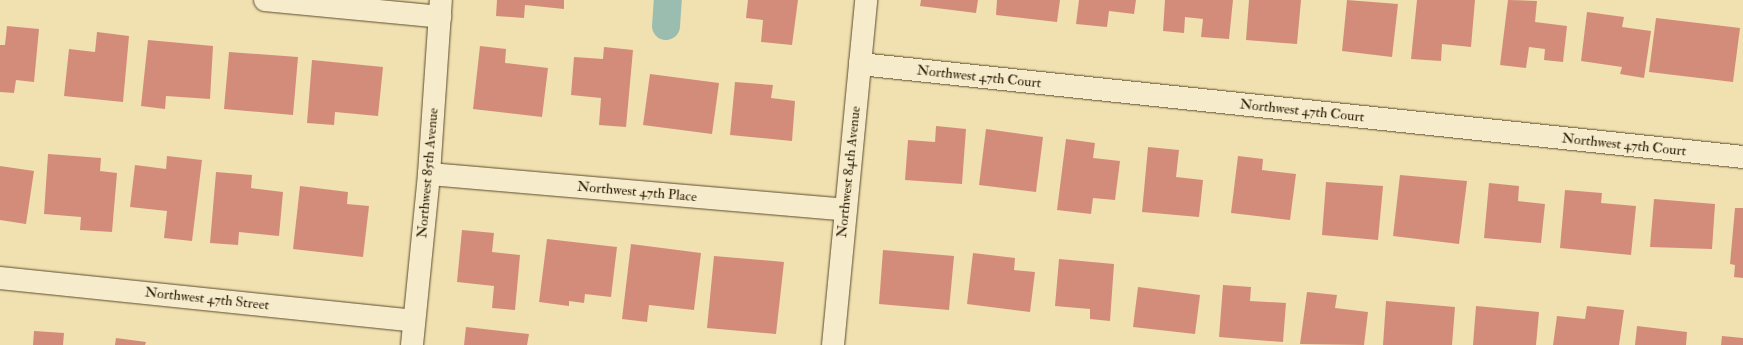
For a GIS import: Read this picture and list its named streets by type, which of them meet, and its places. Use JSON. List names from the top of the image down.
{
  "streets": {
    "street": [
      "Northwest 47th Court",
      "Northwest 84th Avenue",
      "Northwest 85th Avenue",
      "Northwest 47th Place",
      "Northwest 47th Street"
    ]
  },
  "crossings": [
    ["Northwest 47th Court", "Northwest 84th Avenue"],
    ["Northwest 84th Avenue", "Northwest 47th Place"],
    ["Northwest 85th Avenue", "Northwest 47th Place"],
    ["Northwest 85th Avenue", "Northwest 47th Street"]
  ]
}
